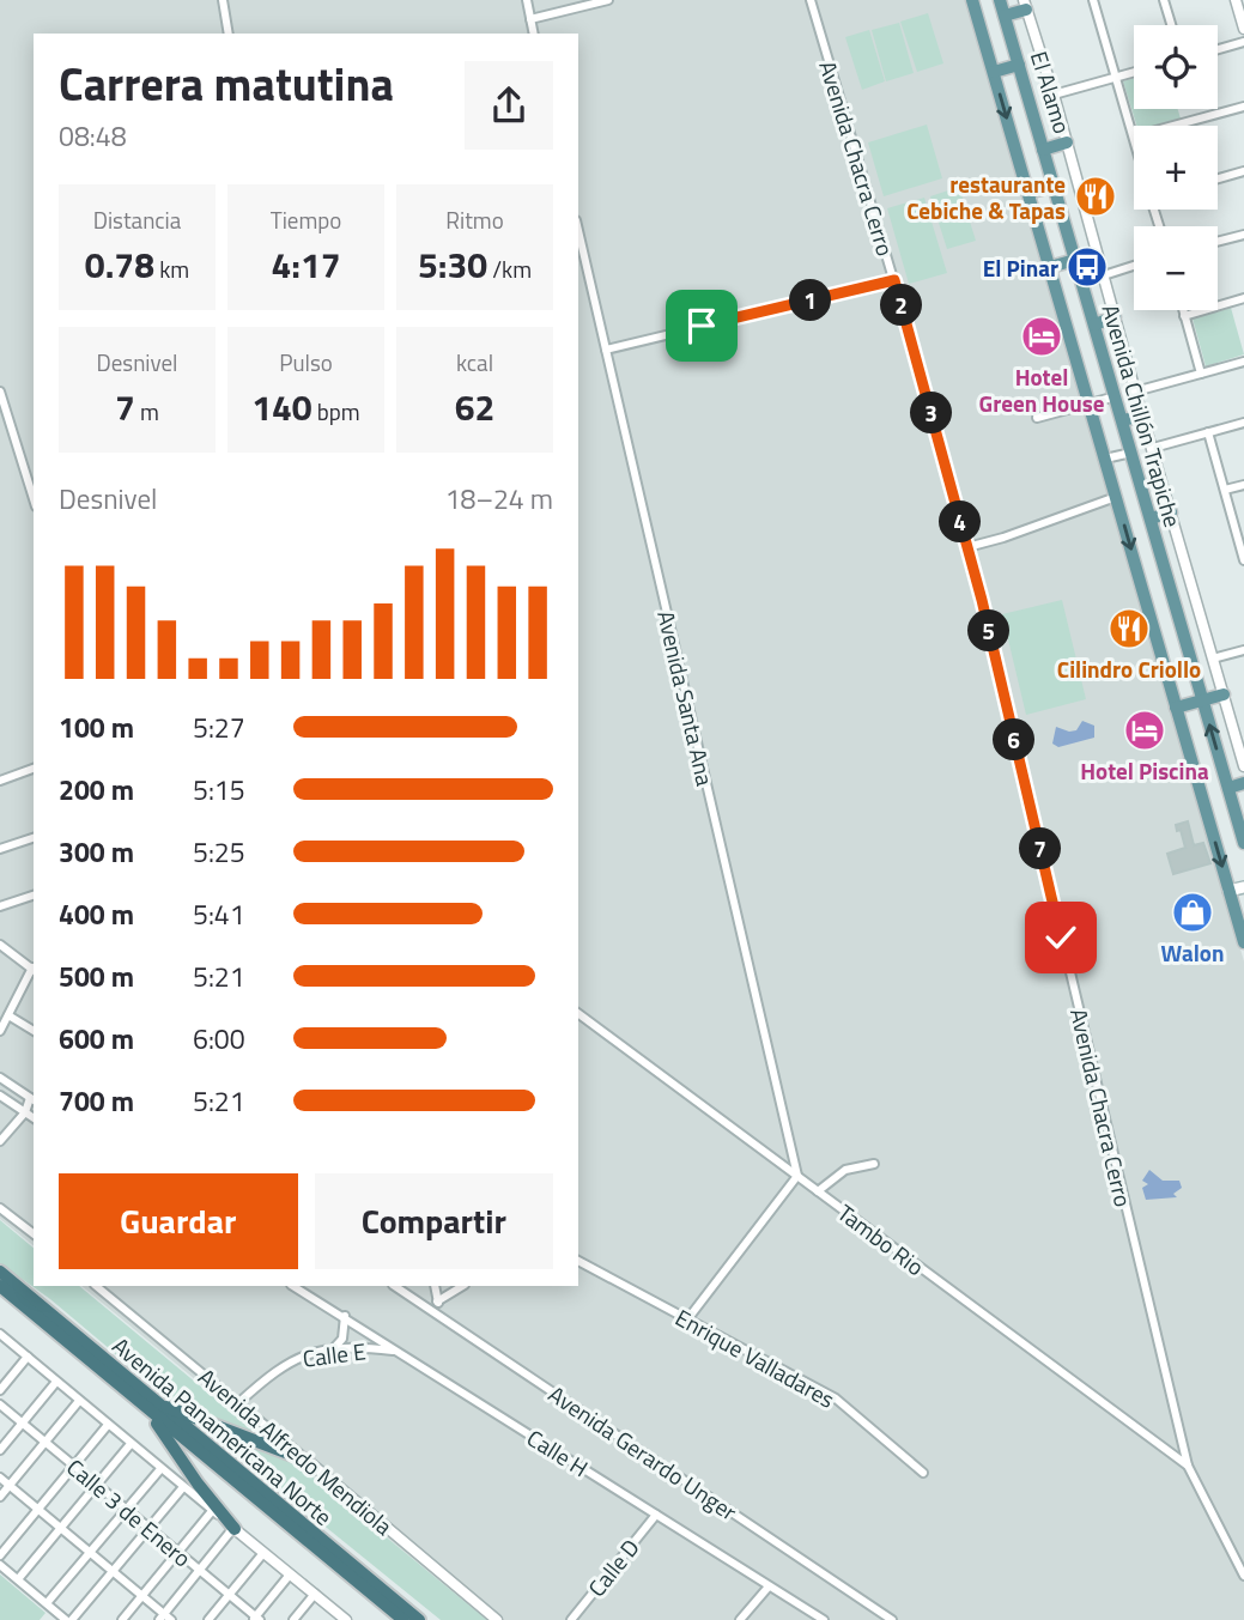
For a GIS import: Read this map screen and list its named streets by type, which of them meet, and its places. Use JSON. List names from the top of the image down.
{
  "streets": {
    "highway": ["Avenida Panamericana Norte"],
    "main road": ["Avenida Chillón Trapiche"],
    "street": [
      "El Alamo",
      "Avenida Chacra Cerro",
      "Avenida Santa Ana",
      "Tambo Rio",
      "Calle E",
      "Enrique Valladares",
      "Avenida Alfredo Mendiola",
      "Calle H",
      "Avenida Gerardo Unger",
      "Calle 3 de Enero",
      "Calle D"
    ]
  },
  "crossings": [
    ["Avenida Chacra Cerro", "Tambo Rio"],
    ["Avenida Santa Ana", "Tambo Rio"],
    ["Calle E", "Avenida Alfredo Mendiola"],
    ["Calle E", "Calle H"],
    ["Calle H", "Calle D"]
  ],
  "places": {
    "restaurant": ["restaurante Cebiche & Tapas", "Cilindro Criollo"],
    "bus stop": ["El Pinar"],
    "hotel": ["Hotel Green House", "Hotel Piscina"],
    "shop": ["Walon"]
  },
  "page": {
    "map_buttons": ["+", "−"],
    "heading": ["Carrera matutina", "08:48"],
    "stats": [
      ["Distancia", "0.78 km"],
      ["Tiempo", "4:17"],
      ["Ritmo", "5:30 /km"],
      ["Desnivel", "7 m"],
      ["Pulso", "140 bpm"],
      ["kcal", "62"]
    ],
    "pins": [
      "1",
      "2",
      "3",
      "4",
      "5",
      "6",
      "7"
    ],
    "chart": ["Desnivel", "18–24 m"],
    "list": [
      {
        "name": "100 m",
        "note": "5:27"
      },
      {
        "name": "200 m",
        "note": "5:15"
      },
      {
        "name": "300 m",
        "note": "5:25"
      },
      {
        "name": "400 m",
        "note": "5:41"
      },
      {
        "name": "500 m",
        "note": "5:21"
      },
      {
        "name": "600 m",
        "note": "6:00"
      },
      {
        "name": "700 m",
        "note": "5:21"
      }
    ],
    "buttons": ["Guardar", "Compartir"]
  }
}
